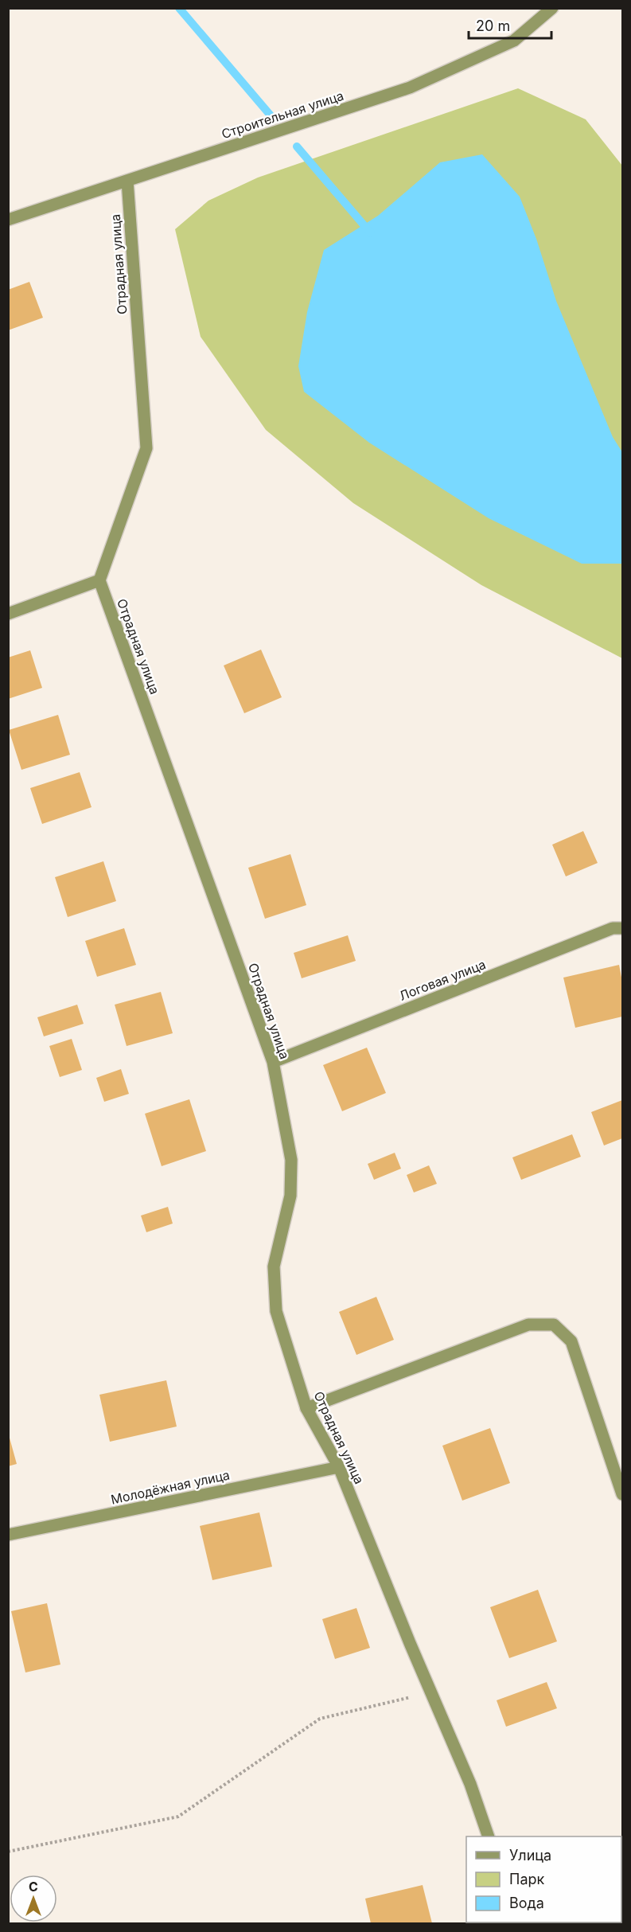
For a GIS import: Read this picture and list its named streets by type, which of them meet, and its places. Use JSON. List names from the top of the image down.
{
  "streets": {
    "street": [
      "Строительная улица",
      "Отрадная улица",
      "Логовая улица",
      "Молодёжная улица"
    ]
  },
  "crossings": [
    ["Строительная улица", "Отрадная улица"],
    ["Отрадная улица", "Логовая улица"],
    ["Отрадная улица", "Молодёжная улица"]
  ],
  "legend": ["Улица", "Парк", "Вода"],
  "scale_bar": "20 m",
  "north": "top"
}
